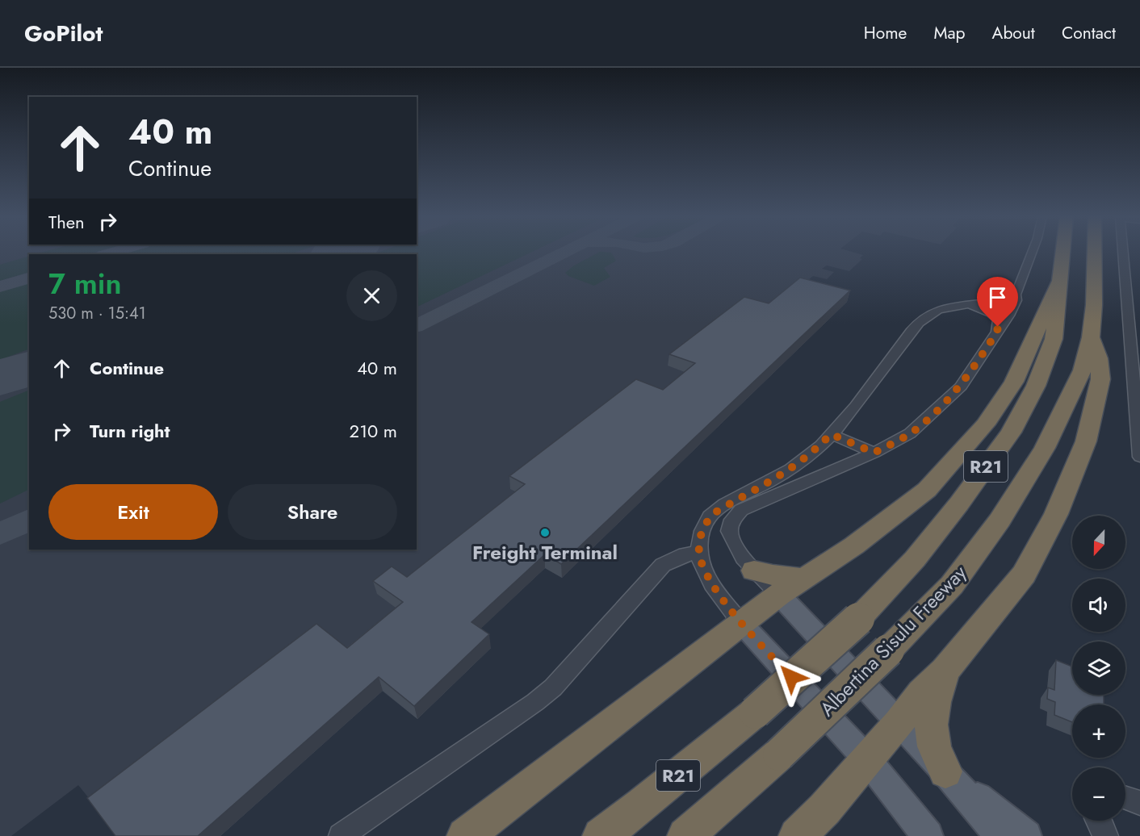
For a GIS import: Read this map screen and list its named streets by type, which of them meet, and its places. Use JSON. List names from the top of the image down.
{
  "streets": {
    "highway": ["R21", "Albertina Sisulu Freeway"]
  },
  "places": ["Freight Terminal"],
  "north": "bottom",
  "page": {
    "header": "GoPilot",
    "nav": [
      "Home",
      "Map",
      "About",
      "Contact"
    ],
    "turn": ["40 m", "Continue"],
    "then": "Then",
    "heading": ["7 min", "530 m · 15:41"],
    "list": [
      {
        "name": "Continue",
        "value": "40 m"
      },
      {
        "name": "Turn right",
        "value": "210 m"
      }
    ],
    "buttons": ["Exit", "Share"],
    "map_buttons": ["+", "−"]
  }
}
